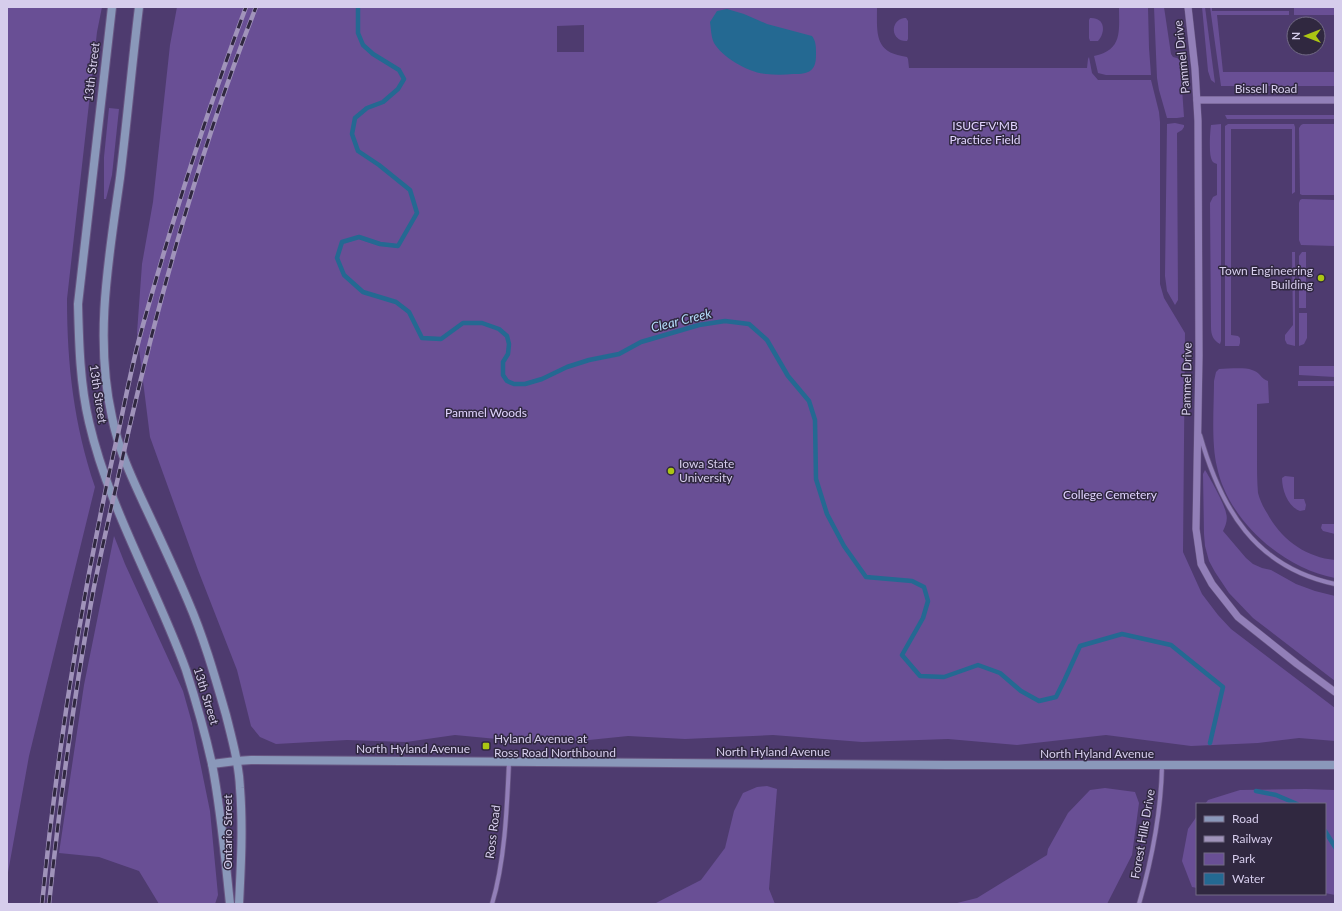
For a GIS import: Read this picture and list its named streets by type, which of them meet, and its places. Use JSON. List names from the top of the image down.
{
  "streets": {
    "main road": ["13th Street", "North Hyland Avenue", "Ontario Street"],
    "street": [
      "Pammel Drive",
      "Bissell Road",
      "Ross Road",
      "Forest Hills Drive"
    ]
  },
  "crossings": [
    ["Pammel Drive", "Bissell Road"],
    ["13th Street", "North Hyland Avenue"],
    ["13th Street", "Ontario Street"],
    ["North Hyland Avenue", "Ontario Street"],
    ["North Hyland Avenue", "Ross Road"],
    ["North Hyland Avenue", "Forest Hills Drive"]
  ],
  "water": ["Clear Creek"],
  "parks": ["ISUCF'V'MB Practice Field", "Pammel Woods", "College Cemetery"],
  "places": {
    "other": ["Town Engineering Building", "Iowa State University"],
    "transit": ["Hyland Avenue at Ross Road Northbound"]
  },
  "legend": [
    "Road",
    "Railway",
    "Park",
    "Water"
  ],
  "north": "left"
}
